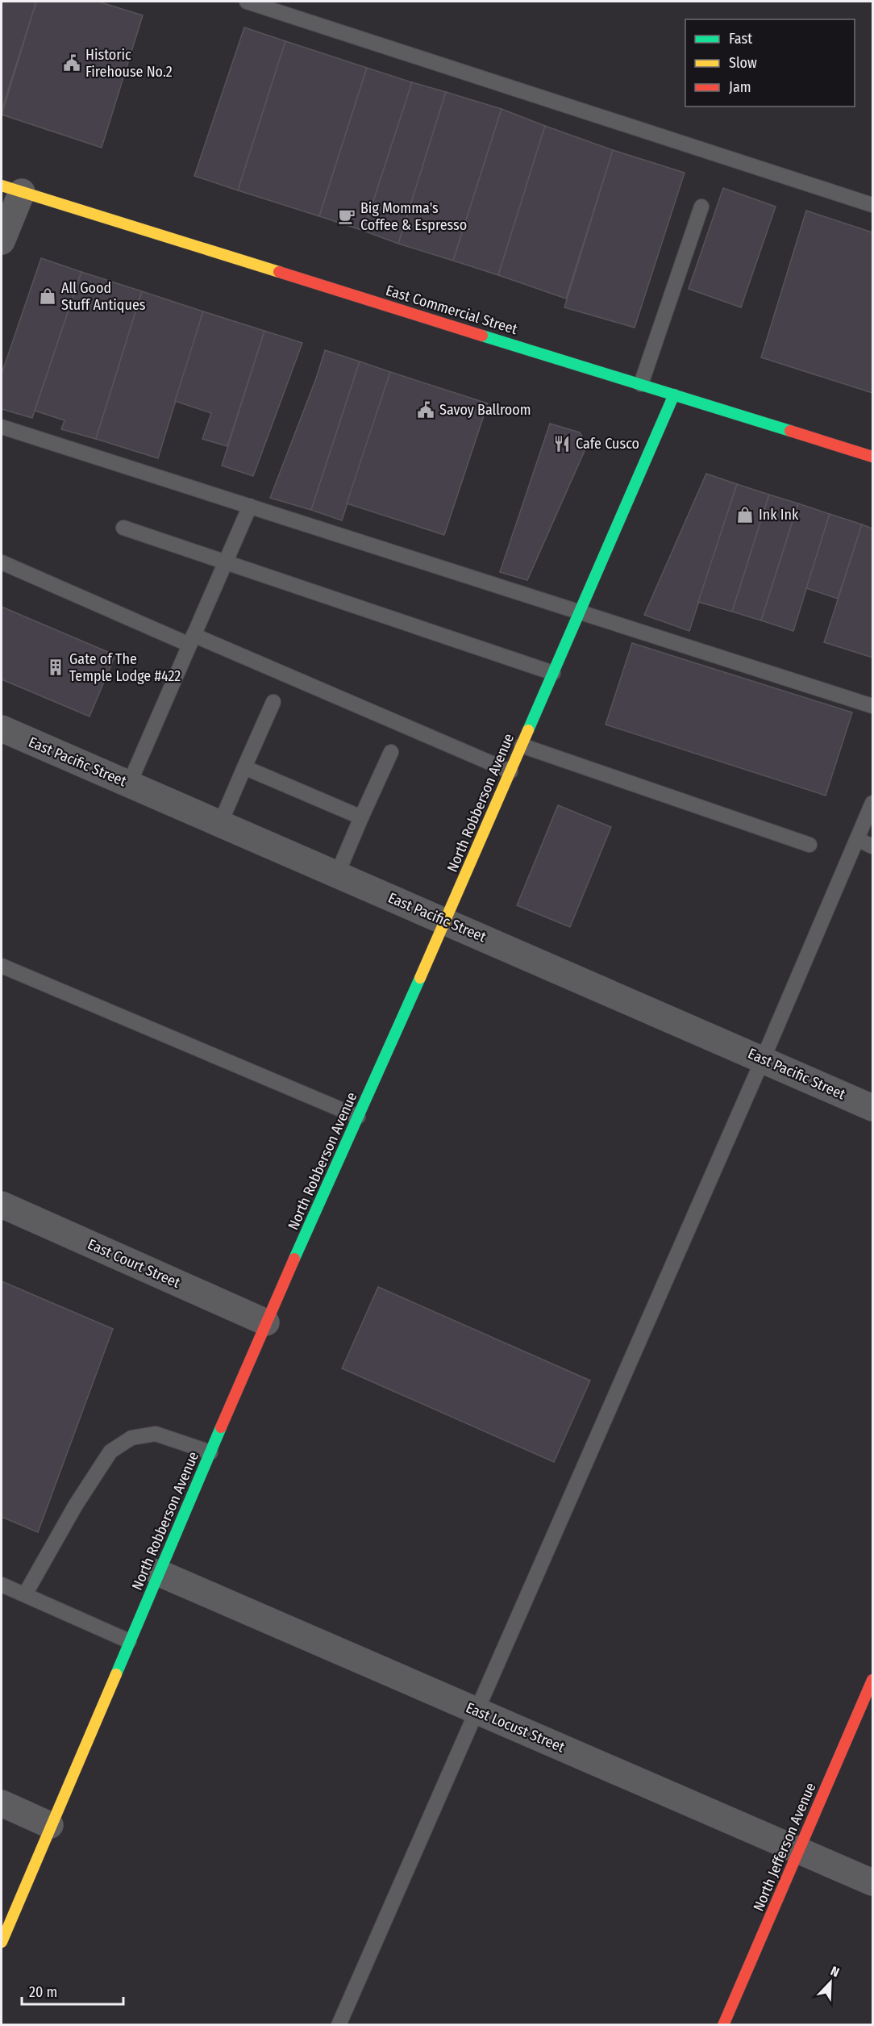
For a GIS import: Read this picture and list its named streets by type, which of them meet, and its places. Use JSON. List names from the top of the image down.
{
  "streets": {
    "street": [
      "East Commercial Street",
      "East Pacific Street",
      "North Robberson Avenue",
      "East Court Street",
      "East Locust Street",
      "North Jefferson Avenue"
    ]
  },
  "crossings": [
    ["East Commercial Street", "North Robberson Avenue"],
    ["East Pacific Street", "North Robberson Avenue"],
    ["North Robberson Avenue", "East Court Street"],
    ["North Robberson Avenue", "East Locust Street"],
    ["East Locust Street", "North Jefferson Avenue"]
  ],
  "places": {
    "public building": ["Historic Firehouse No.2", "Savoy Ballroom"],
    "cafe": ["Big Momma's Coffee & Espresso"],
    "shop": ["All Good Stuff Antiques", "Ink Ink"],
    "restaurant": ["Cafe Cusco"],
    "building": ["Gate of The Temple Lodge #422"]
  },
  "legend": ["Fast", "Slow", "Jam"],
  "scale_bar": "20 m",
  "north": "top right"
}
